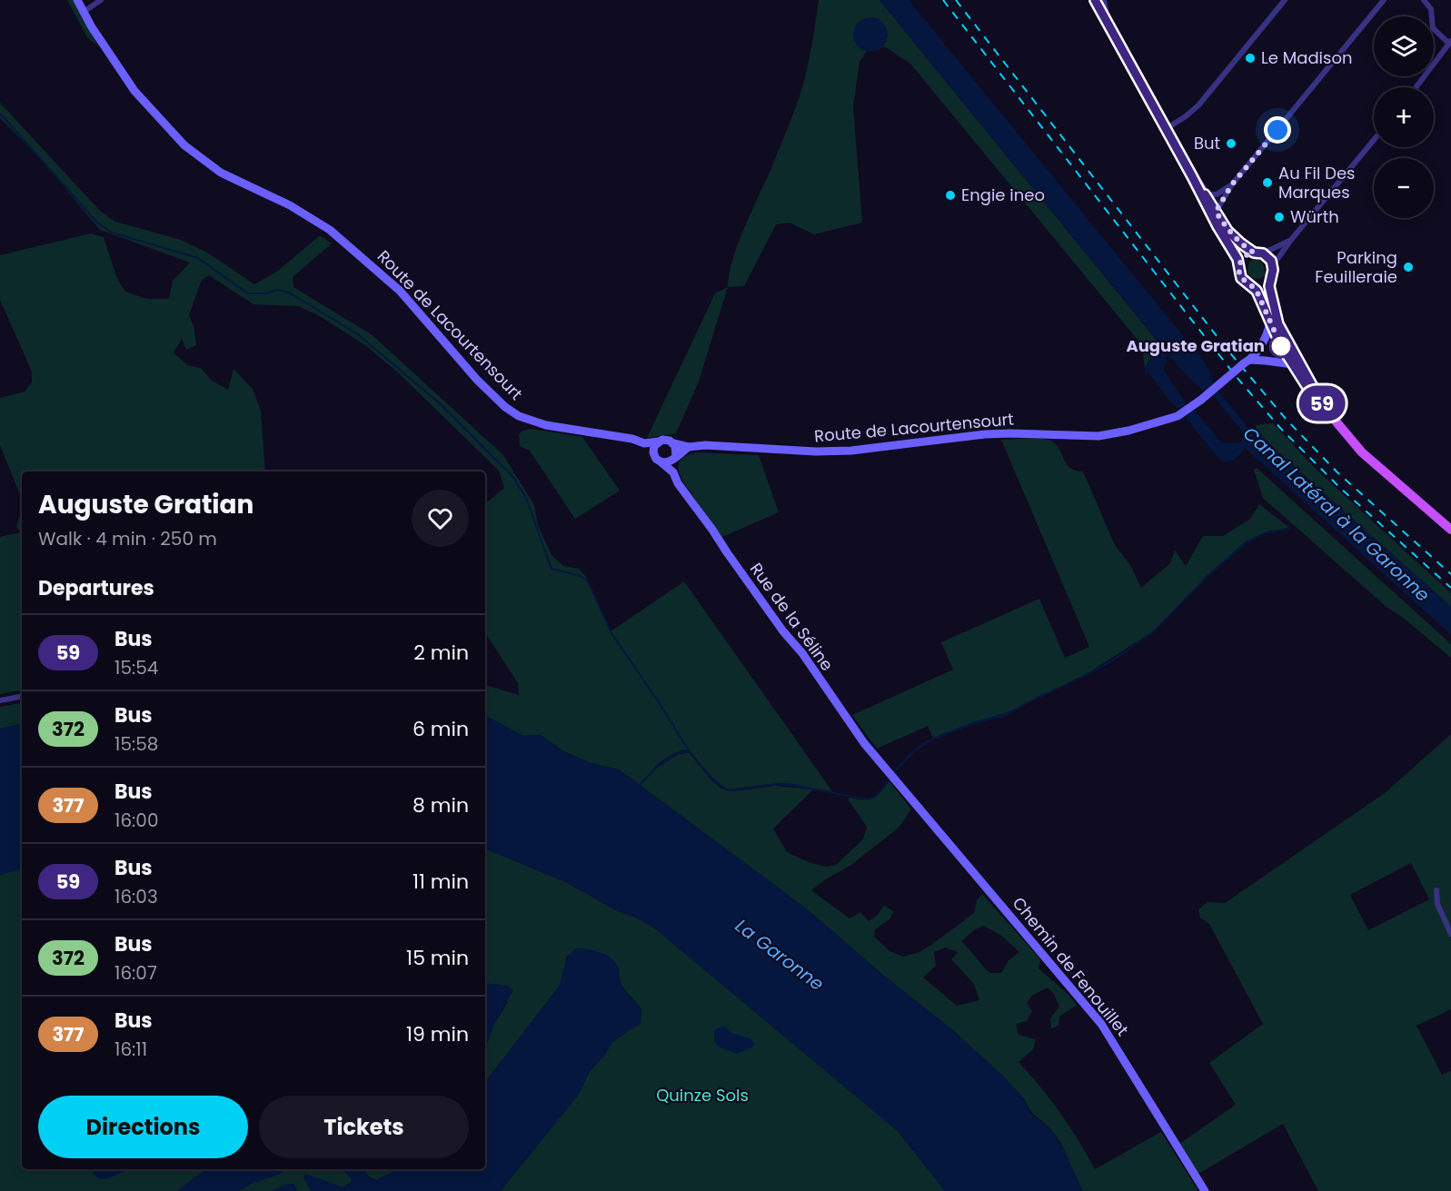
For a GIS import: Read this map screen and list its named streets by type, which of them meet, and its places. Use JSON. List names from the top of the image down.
{
  "streets": {
    "main road": ["Route de Lacourtensourt", "Rue de la Séline", "Chemin de Fenouillet"]
  },
  "crossings": [
    ["Route de Lacourtensourt", "Rue de la Séline"],
    ["Rue de la Séline", "Chemin de Fenouillet"]
  ],
  "water": ["Canal Latéral à la Garonne", "La Garonne"],
  "parks": ["Quinze Sols"],
  "places": [
    "Le Madison",
    "But",
    "Au Fil Des Marques",
    "Engie ineo",
    "Würth",
    "Parking Feuilleraie",
    "Auguste Gratian"
  ],
  "lines": ["bus line 59"],
  "page": {
    "on_map": "59",
    "map_buttons": ["+", "−"],
    "heading": [
      ["Auguste Gratian", "Walk · 4 min · 250 m"],
      "Departures"
    ],
    "list": [
      {
        "mark": "59",
        "name": "Bus",
        "note": "15:54",
        "value": "2 min"
      },
      {
        "mark": "372",
        "name": "Bus",
        "note": "15:58",
        "value": "6 min"
      },
      {
        "mark": "377",
        "name": "Bus",
        "note": "16:00",
        "value": "8 min"
      },
      {
        "mark": "59",
        "name": "Bus",
        "note": "16:03",
        "value": "11 min"
      },
      {
        "mark": "372",
        "name": "Bus",
        "note": "16:07",
        "value": "15 min"
      },
      {
        "mark": "377",
        "name": "Bus",
        "note": "16:11",
        "value": "19 min"
      }
    ],
    "buttons": ["Directions", "Tickets"]
  }
}
